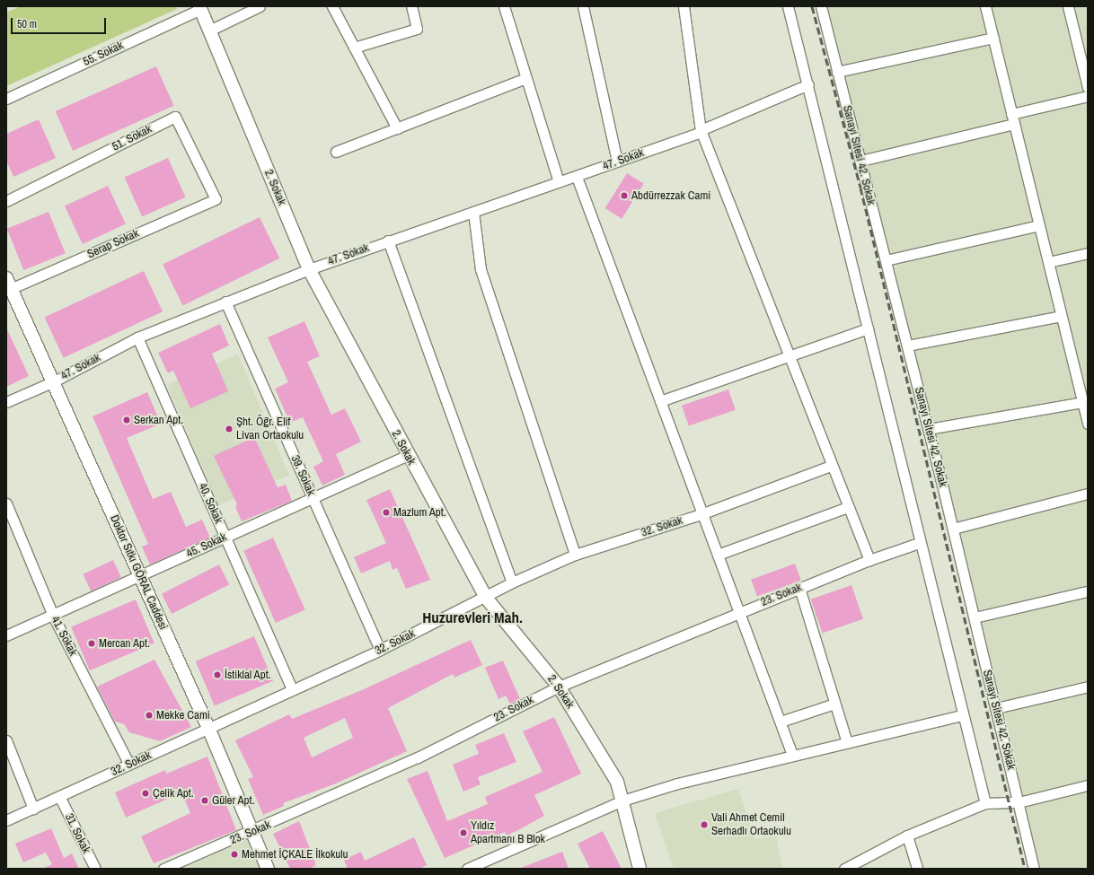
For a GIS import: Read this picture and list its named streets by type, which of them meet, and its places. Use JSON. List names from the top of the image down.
{
  "streets": {
    "street": [
      "55. Sokak",
      "51. Sokak",
      "Sanayi Sitesi 42. Sokak",
      "47. Sokak",
      "2. Sokak",
      "Serap Sokak",
      "39. Sokak",
      "40. Sokak",
      "32. Sokak",
      "45. Sokak",
      "Doktor Sıtkı GÖRAL Caddesi",
      "23. Sokak",
      "41. Sokak",
      "31. Sokak"
    ]
  },
  "crossings": [
    ["55. Sokak", "2. Sokak"],
    ["51. Sokak", "Serap Sokak"],
    ["47. Sokak", "2. Sokak"],
    ["47. Sokak", "39. Sokak"],
    ["47. Sokak", "40. Sokak"],
    ["47. Sokak", "Doktor Sıtkı GÖRAL Caddesi"],
    ["2. Sokak", "32. Sokak"],
    ["2. Sokak", "45. Sokak"],
    ["2. Sokak", "23. Sokak"],
    ["Serap Sokak", "Doktor Sıtkı GÖRAL Caddesi"],
    ["39. Sokak", "32. Sokak"],
    ["39. Sokak", "45. Sokak"],
    ["40. Sokak", "32. Sokak"],
    ["40. Sokak", "45. Sokak"],
    ["32. Sokak", "Doktor Sıtkı GÖRAL Caddesi"],
    ["32. Sokak", "41. Sokak"],
    ["32. Sokak", "31. Sokak"],
    ["45. Sokak", "Doktor Sıtkı GÖRAL Caddesi"],
    ["45. Sokak", "41. Sokak"],
    ["Doktor Sıtkı GÖRAL Caddesi", "23. Sokak"]
  ],
  "districts": ["Huzurevleri Mah."],
  "places": [
    "Abdürrezzak Cami",
    "Serkan Apt.",
    "Şht. Öğr. Elif Livan Ortaokulu",
    "Mazlum Apt.",
    "Mercan Apt.",
    "İstiklal Apt.",
    "Mekke Cami",
    "Çelik Apt.",
    "Güler Apt.",
    "Vali Ahmet Cemil Serhadlı Ortaokulu",
    "Yıldız Apartmanı B Blok",
    "Mehmet İÇKALE İlkokulu"
  ],
  "scale_bar": "50 m"
}
